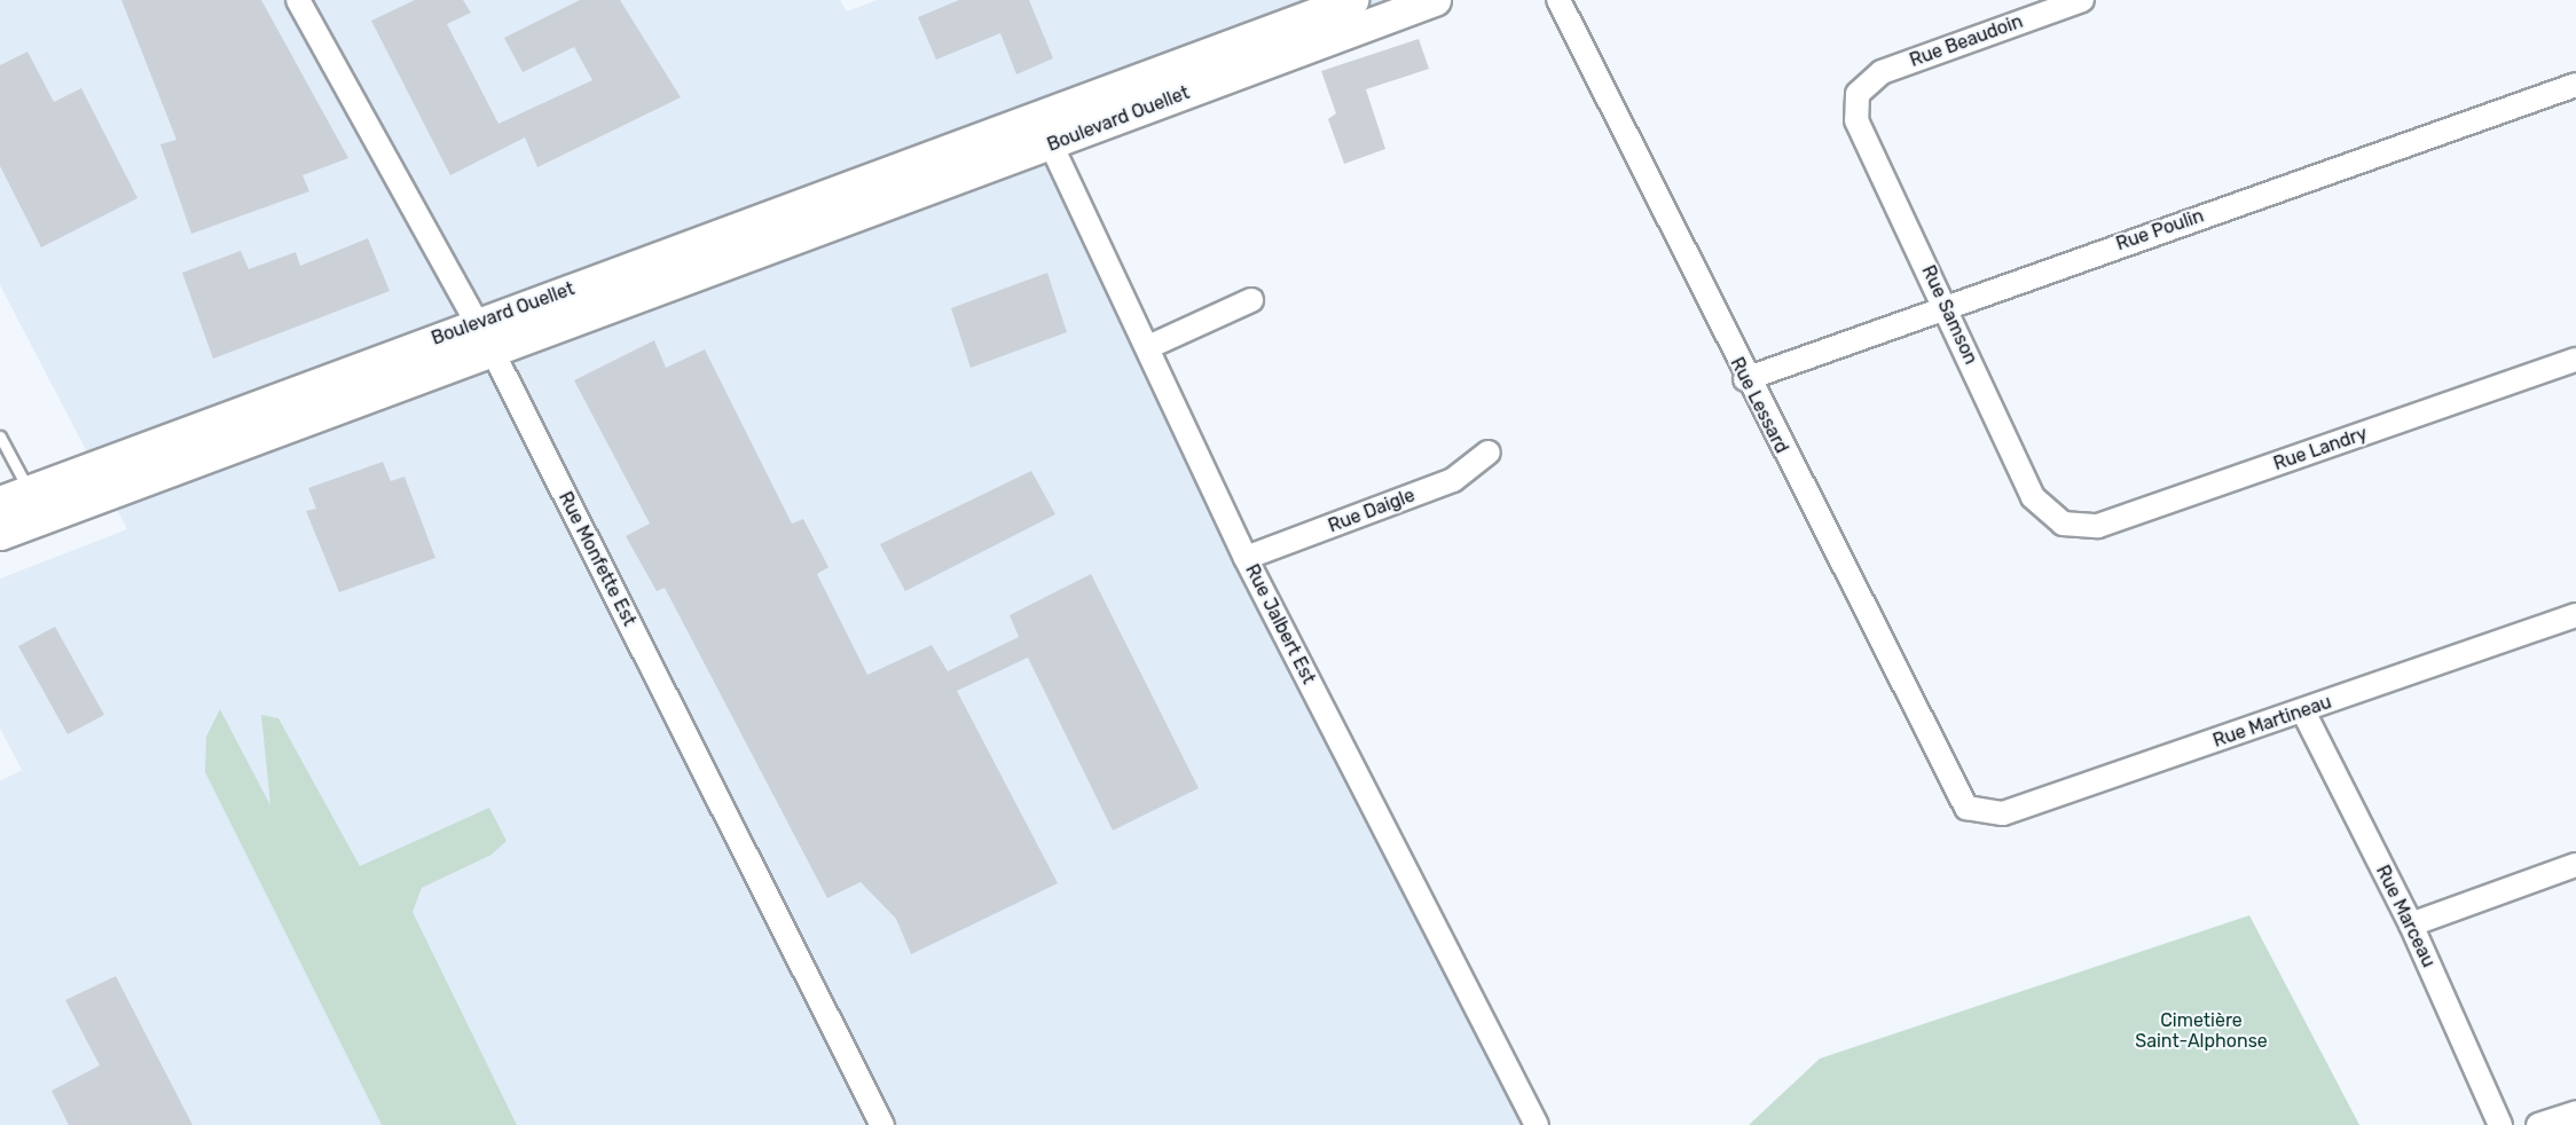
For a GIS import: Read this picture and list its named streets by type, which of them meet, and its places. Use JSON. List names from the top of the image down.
{
  "streets": {
    "street": [
      "Rue Beaudoin",
      "Boulevard Ouellet",
      "Rue Poulin",
      "Rue Samson",
      "Rue Lessard",
      "Rue Landry",
      "Rue Daigle",
      "Rue Monfette Est",
      "Rue Jalbert Est",
      "Rue Martineau",
      "Rue Marceau"
    ]
  },
  "crossings": [
    ["Rue Beaudoin", "Rue Samson"],
    ["Boulevard Ouellet", "Rue Monfette Est"],
    ["Boulevard Ouellet", "Rue Jalbert Est"],
    ["Rue Poulin", "Rue Samson"],
    ["Rue Poulin", "Rue Lessard"],
    ["Rue Samson", "Rue Landry"],
    ["Rue Lessard", "Rue Martineau"],
    ["Rue Daigle", "Rue Jalbert Est"],
    ["Rue Martineau", "Rue Marceau"]
  ],
  "parks": ["Cimetière Saint-Alphonse"]
}
